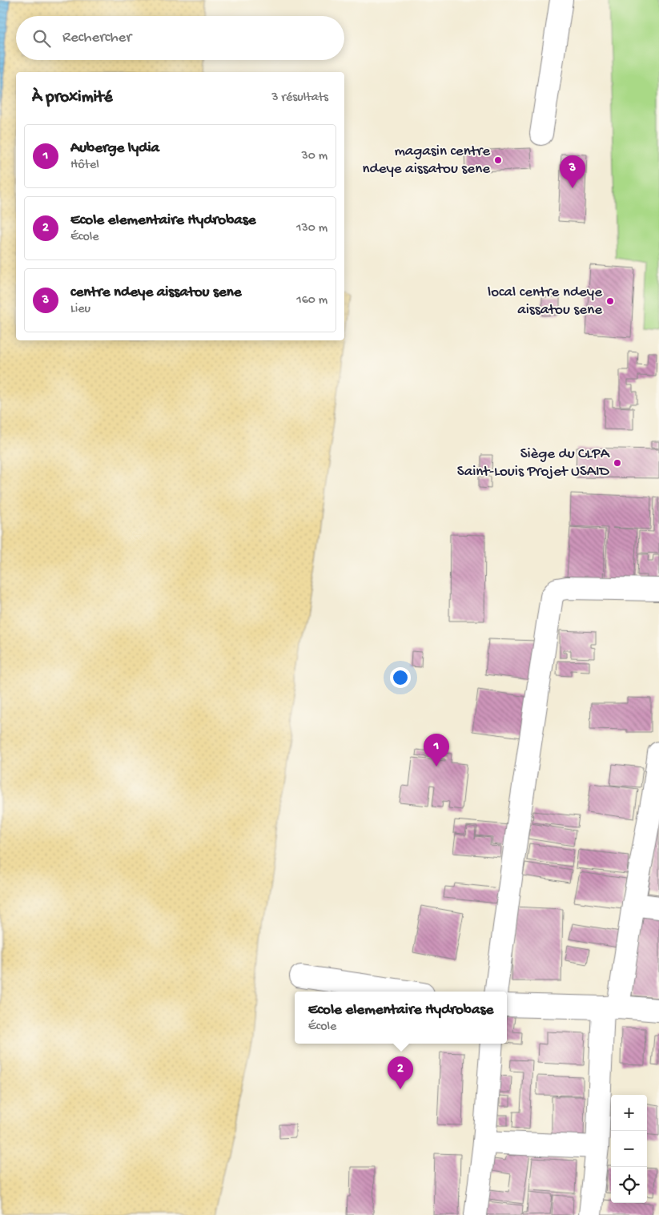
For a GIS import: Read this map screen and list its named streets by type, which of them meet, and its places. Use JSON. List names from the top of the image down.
{
  "places": ["magasin centre ndeye aissatou sene", "local centre ndeye aissatou sene", "Siège du CLPA Saint-Louis Projet USAID"],
  "page": {
    "search": "Rechercher",
    "heading": ["À proximité", "3 résultats"],
    "list": [
      {
        "mark": "1",
        "name": "Auberge lydia",
        "note": "Hôtel",
        "value": "30 m"
      },
      {
        "mark": "2",
        "name": "Ecole elementaire Hydrobase",
        "note": "École",
        "value": "130 m"
      },
      {
        "mark": "3",
        "name": "centre ndeye aissatou sene",
        "note": "Lieu",
        "value": "160 m"
      }
    ],
    "pins": ["3", "1", "2"],
    "popup": ["Ecole elementaire Hydrobase", "École"],
    "map_buttons": ["+", "−"]
  }
}
